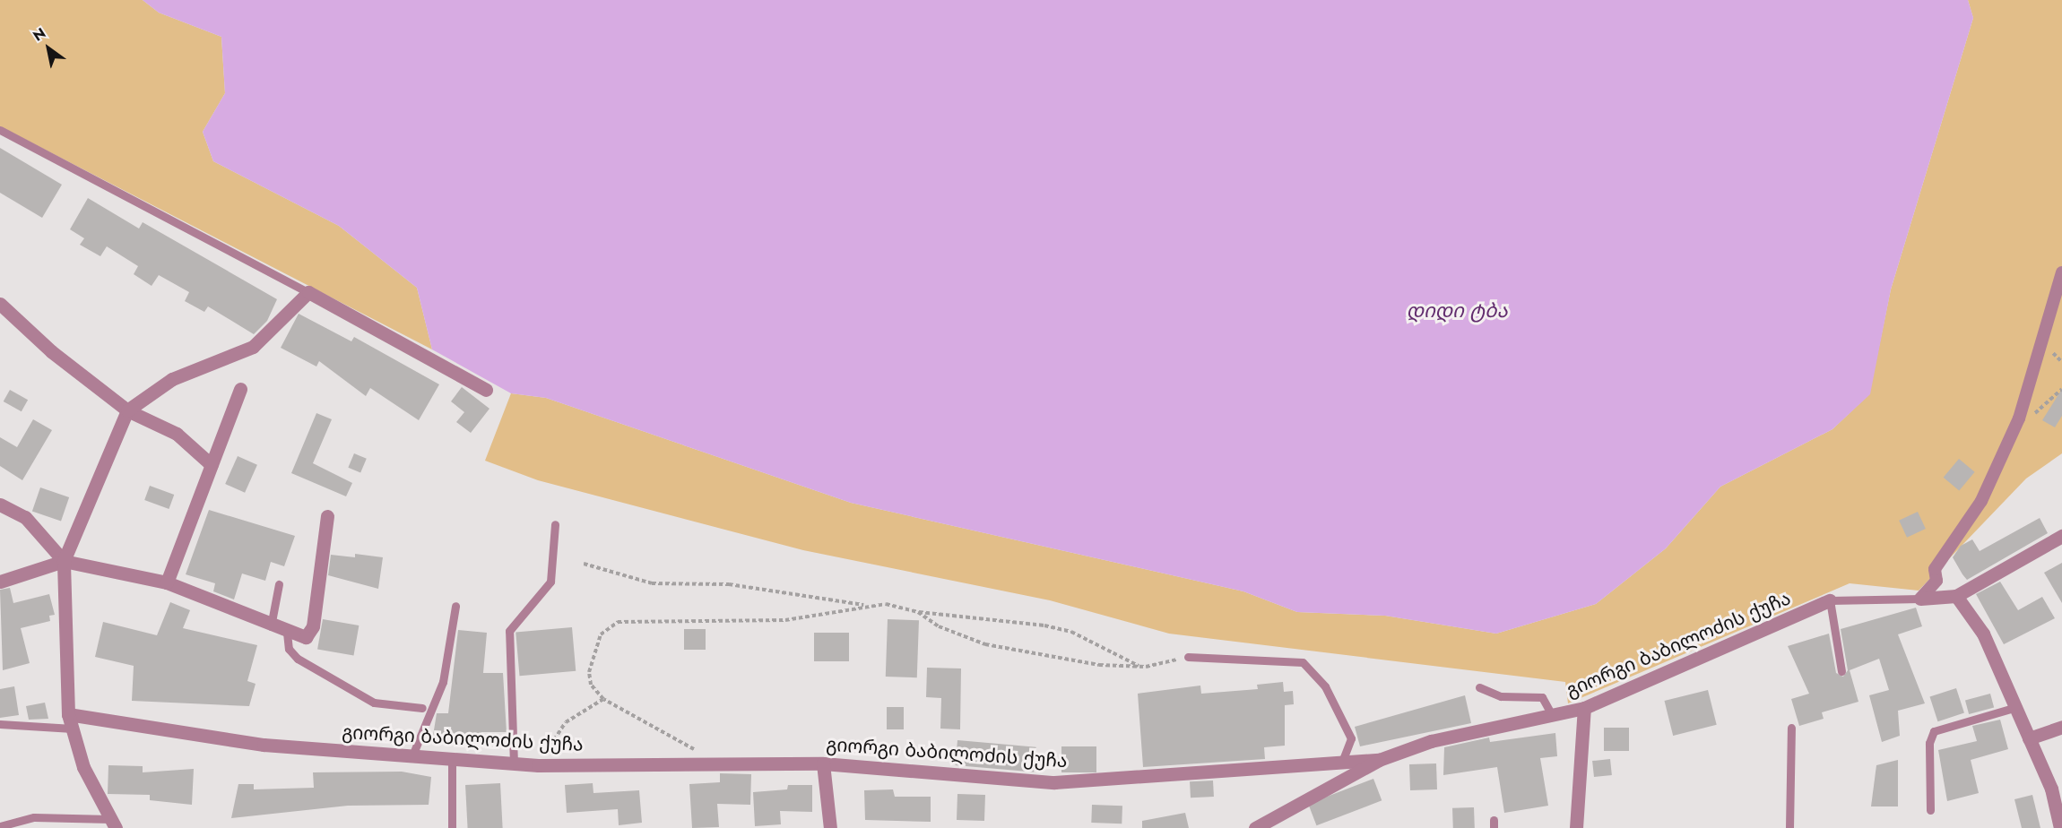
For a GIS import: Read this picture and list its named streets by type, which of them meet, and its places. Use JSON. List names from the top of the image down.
{
  "streets": {
    "street": ["გიორგი ბაბილოძის ქუჩა"]
  },
  "water": ["დიდი ტბა"],
  "north": "top left"
}
